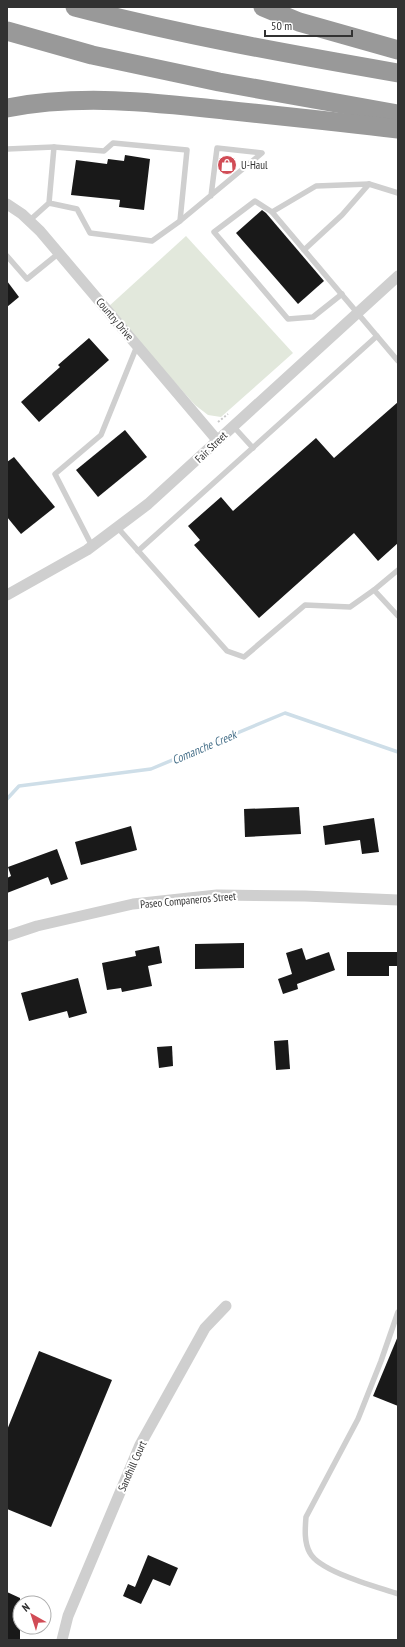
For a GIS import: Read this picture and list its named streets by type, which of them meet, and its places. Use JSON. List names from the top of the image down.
{
  "streets": {
    "street": [
      "Country Drive",
      "Fair Street",
      "Paseo Companeros Street",
      "Sandhill Court"
    ]
  },
  "crossings": [
    ["Country Drive", "Fair Street"]
  ],
  "water": ["Comanche Creek"],
  "places": {
    "shop": ["U-Haul"]
  },
  "scale_bar": "50 m",
  "north": "top left"
}
